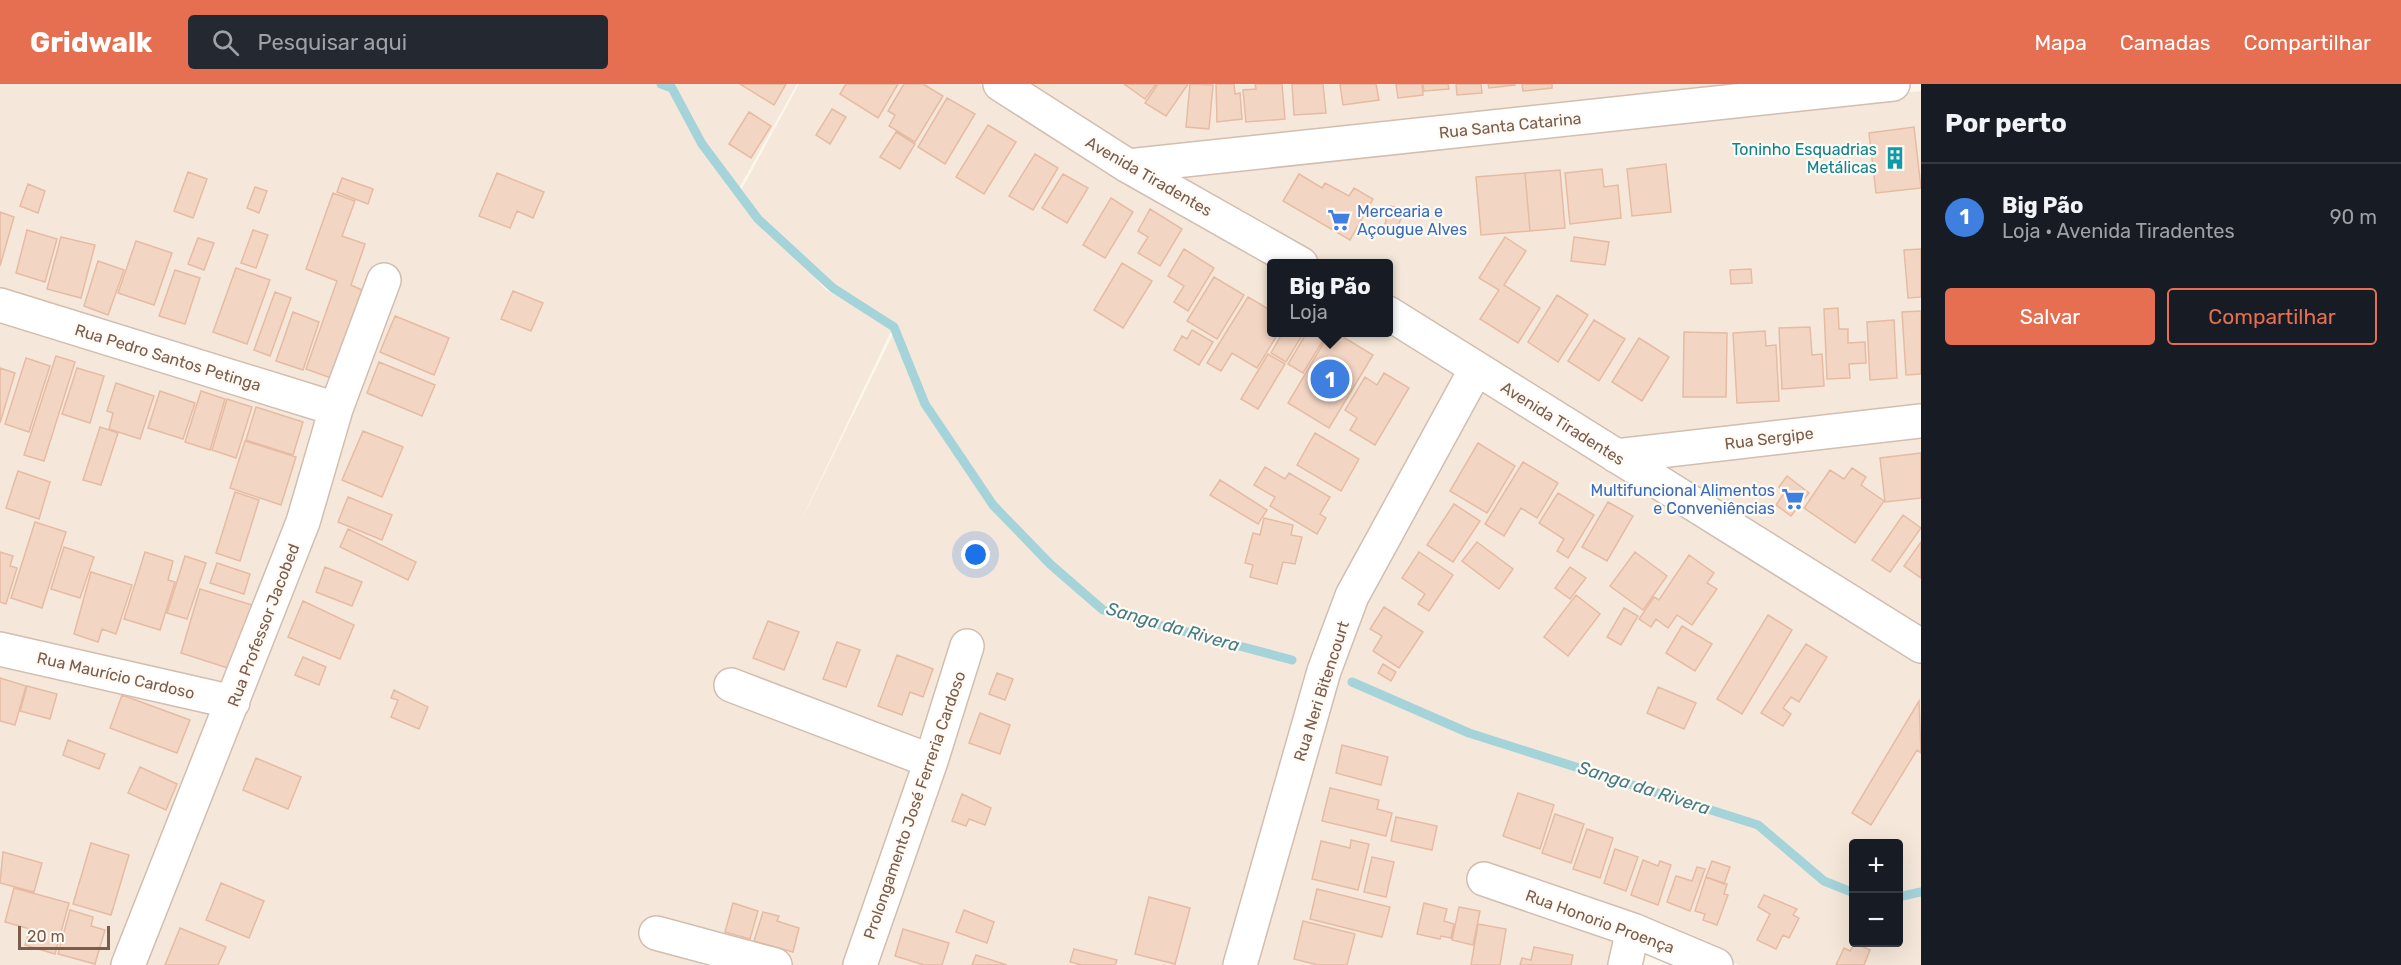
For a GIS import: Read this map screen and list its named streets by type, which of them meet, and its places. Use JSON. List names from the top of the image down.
{
  "streets": {
    "street": [
      "Rua Santa Catarina",
      "Avenida Tiradentes",
      "Rua Pedro Santos Petinga",
      "Rua Sergipe",
      "Rua Professor Jacobed",
      "Rua Maurício Cardoso",
      "Rua Neri Bitencourt",
      "Prolongamento José Ferreria Cardoso",
      "Rua Honorio Proença"
    ]
  },
  "crossings": [
    ["Rua Santa Catarina", "Avenida Tiradentes"],
    ["Avenida Tiradentes", "Rua Sergipe"],
    ["Avenida Tiradentes", "Rua Neri Bitencourt"],
    ["Rua Pedro Santos Petinga", "Rua Professor Jacobed"],
    ["Rua Professor Jacobed", "Rua Maurício Cardoso"]
  ],
  "water": ["Sanga da Rivera"],
  "places": {
    "building": ["Toninho Esquadrias Metálicas"],
    "supermarket": ["Mercearia e Açougue Alves", "Multifuncional Alimentos e Conveniências"]
  },
  "scale_bar": "20 m",
  "page": {
    "header": "Gridwalk",
    "search": "Pesquisar aqui",
    "nav": ["Mapa", "Camadas", "Compartilhar"],
    "heading": "Por perto",
    "list": [
      {
        "mark": "1",
        "name": "Big Pão",
        "note": "Loja · Avenida Tiradentes",
        "value": "90 m"
      }
    ],
    "popup": ["Big Pão", "Loja"],
    "buttons": ["Salvar", "Compartilhar"],
    "pins": "1",
    "map_buttons": ["+", "−"],
    "scale": "20 m"
  }
}
